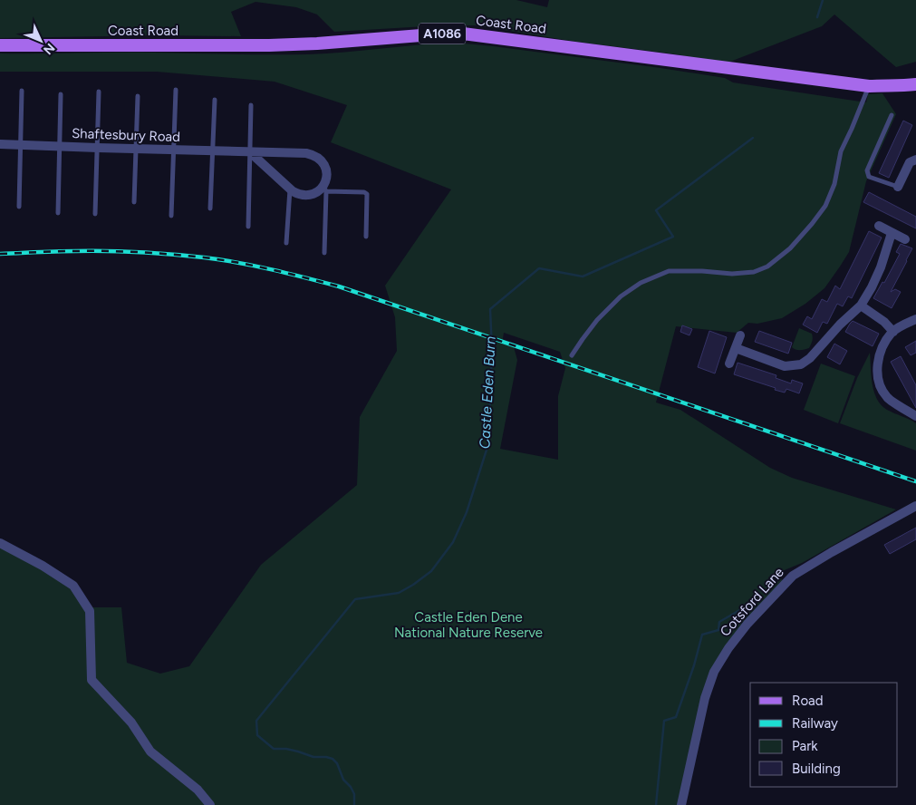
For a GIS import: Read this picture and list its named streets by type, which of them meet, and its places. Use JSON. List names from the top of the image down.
{
  "streets": {
    "main road": ["Coast Road", "A1086"],
    "street": ["Shaftesbury Road", "Cotsford Lane"]
  },
  "crossings": [
    ["Coast Road", "A1086"]
  ],
  "water": ["Castle Eden Burn"],
  "parks": ["Castle Eden Dene National Nature Reserve"],
  "legend": [
    "Road",
    "Railway",
    "Park",
    "Building"
  ],
  "north": "bottom right"
}
